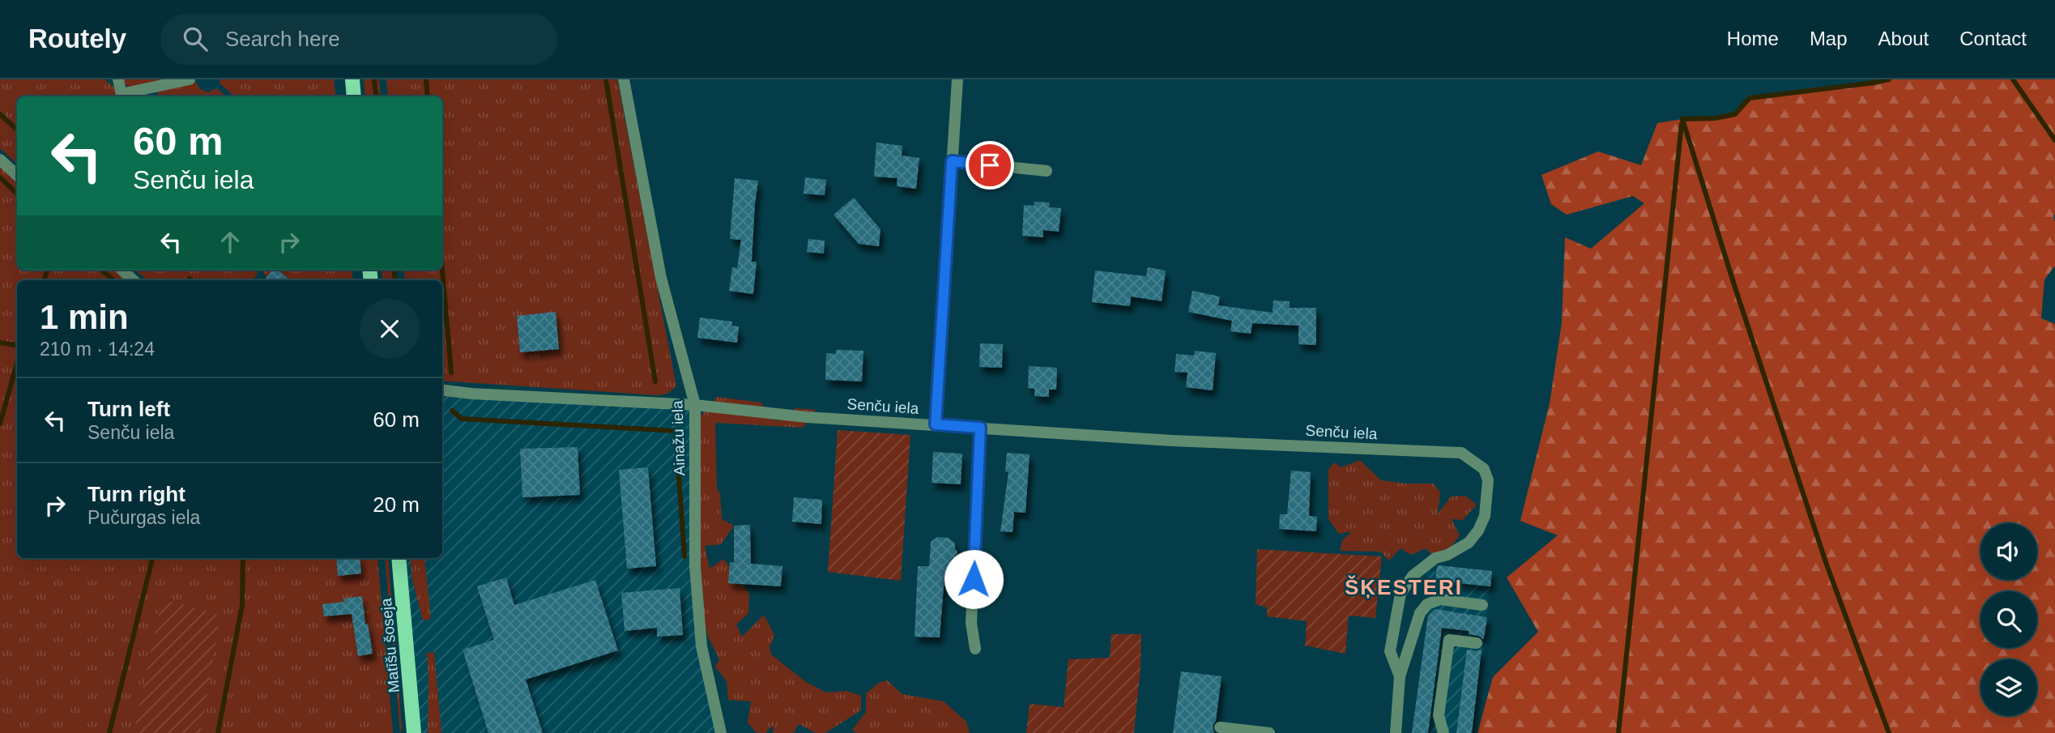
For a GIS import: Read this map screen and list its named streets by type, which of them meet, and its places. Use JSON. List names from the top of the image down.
{
  "streets": {
    "main road": ["Matīšu šoseja"],
    "street": ["Senču iela", "Ainažu iela"]
  },
  "crossings": [
    ["Senču iela", "Ainažu iela"]
  ],
  "districts": ["ŠĶESTERI"],
  "page": {
    "header": "Routely",
    "search": "Search here",
    "nav": [
      "Home",
      "Map",
      "About",
      "Contact"
    ],
    "turn": ["60 m", "Senču iela"],
    "heading": ["1 min", "210 m · 14:24"],
    "list": [
      {
        "name": "Turn left",
        "note": "Senču iela",
        "value": "60 m"
      },
      {
        "name": "Turn right",
        "note": "Pučurgas iela",
        "value": "20 m"
      }
    ]
  }
}
